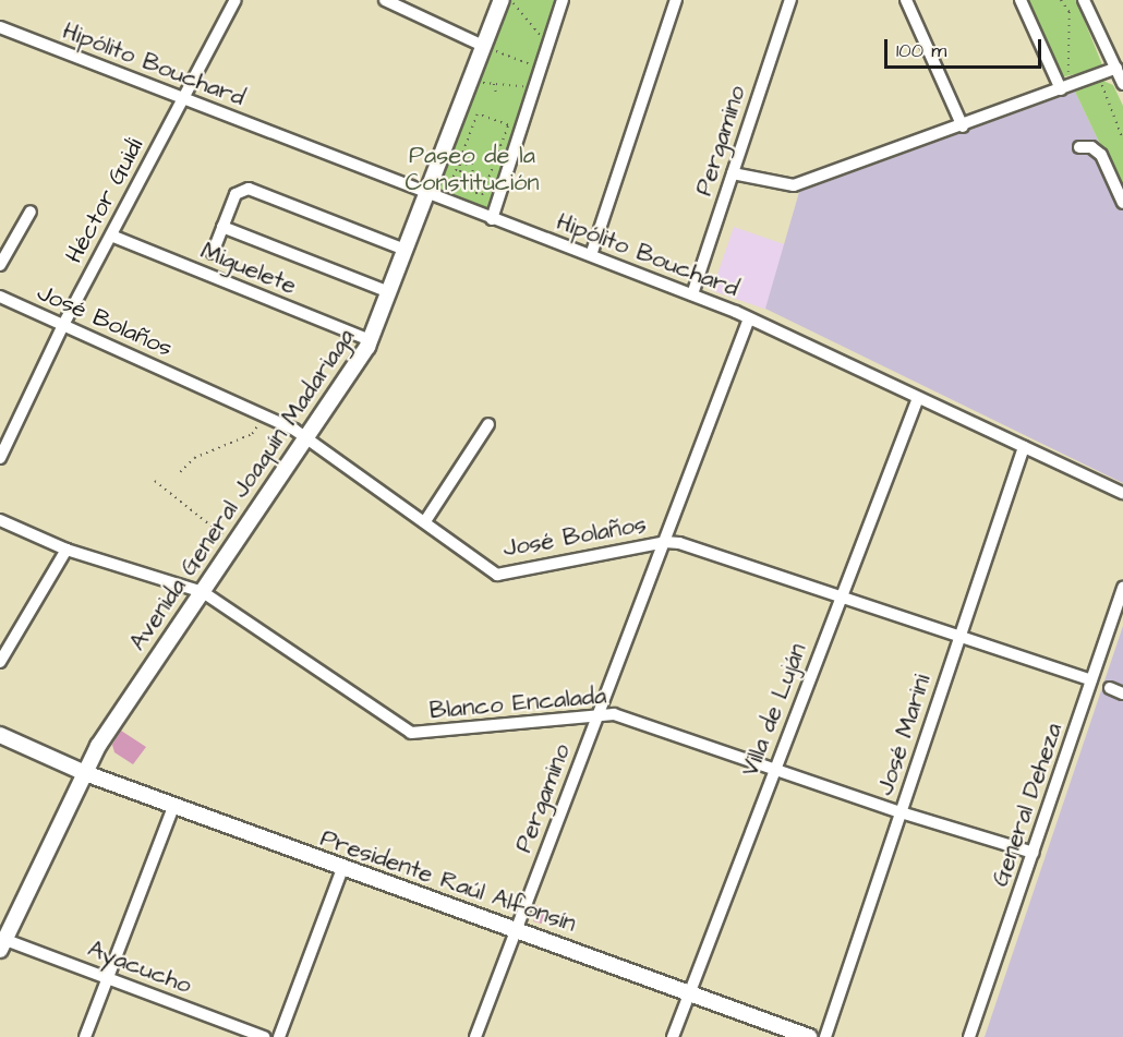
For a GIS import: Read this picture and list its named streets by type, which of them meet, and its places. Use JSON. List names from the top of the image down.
{
  "streets": {
    "main road": ["Avenida General Joaquín Madariaga", "Presidente Raúl Alfonsín"],
    "street": [
      "Hipólito Bouchard",
      "Pergamino",
      "Héctor Guidi",
      "Miguelete",
      "José Bolaños",
      "Blanco Encalada",
      "Villa de Luján",
      "José Marini",
      "General Deheza",
      "Ayacucho"
    ]
  },
  "crossings": [
    ["Hipólito Bouchard", "Pergamino"],
    ["Hipólito Bouchard", "Héctor Guidi"],
    ["Hipólito Bouchard", "Avenida General Joaquín Madariaga"],
    ["Hipólito Bouchard", "Villa de Luján"],
    ["Hipólito Bouchard", "José Marini"],
    ["Pergamino", "José Bolaños"],
    ["Pergamino", "Blanco Encalada"],
    ["Pergamino", "Presidente Raúl Alfonsín"],
    ["Héctor Guidi", "Miguelete"],
    ["Héctor Guidi", "José Bolaños"],
    ["Miguelete", "Avenida General Joaquín Madariaga"],
    ["José Bolaños", "Avenida General Joaquín Madariaga"],
    ["José Bolaños", "Villa de Luján"],
    ["José Bolaños", "José Marini"],
    ["José Bolaños", "General Deheza"],
    ["Avenida General Joaquín Madariaga", "Blanco Encalada"],
    ["Avenida General Joaquín Madariaga", "Presidente Raúl Alfonsín"],
    ["Avenida General Joaquín Madariaga", "Ayacucho"],
    ["Blanco Encalada", "Villa de Luján"],
    ["Blanco Encalada", "José Marini"],
    ["Blanco Encalada", "General Deheza"],
    ["Villa de Luján", "Presidente Raúl Alfonsín"]
  ],
  "parks": ["Paseo de la Constitución"],
  "scale_bar": "100 m"
}
